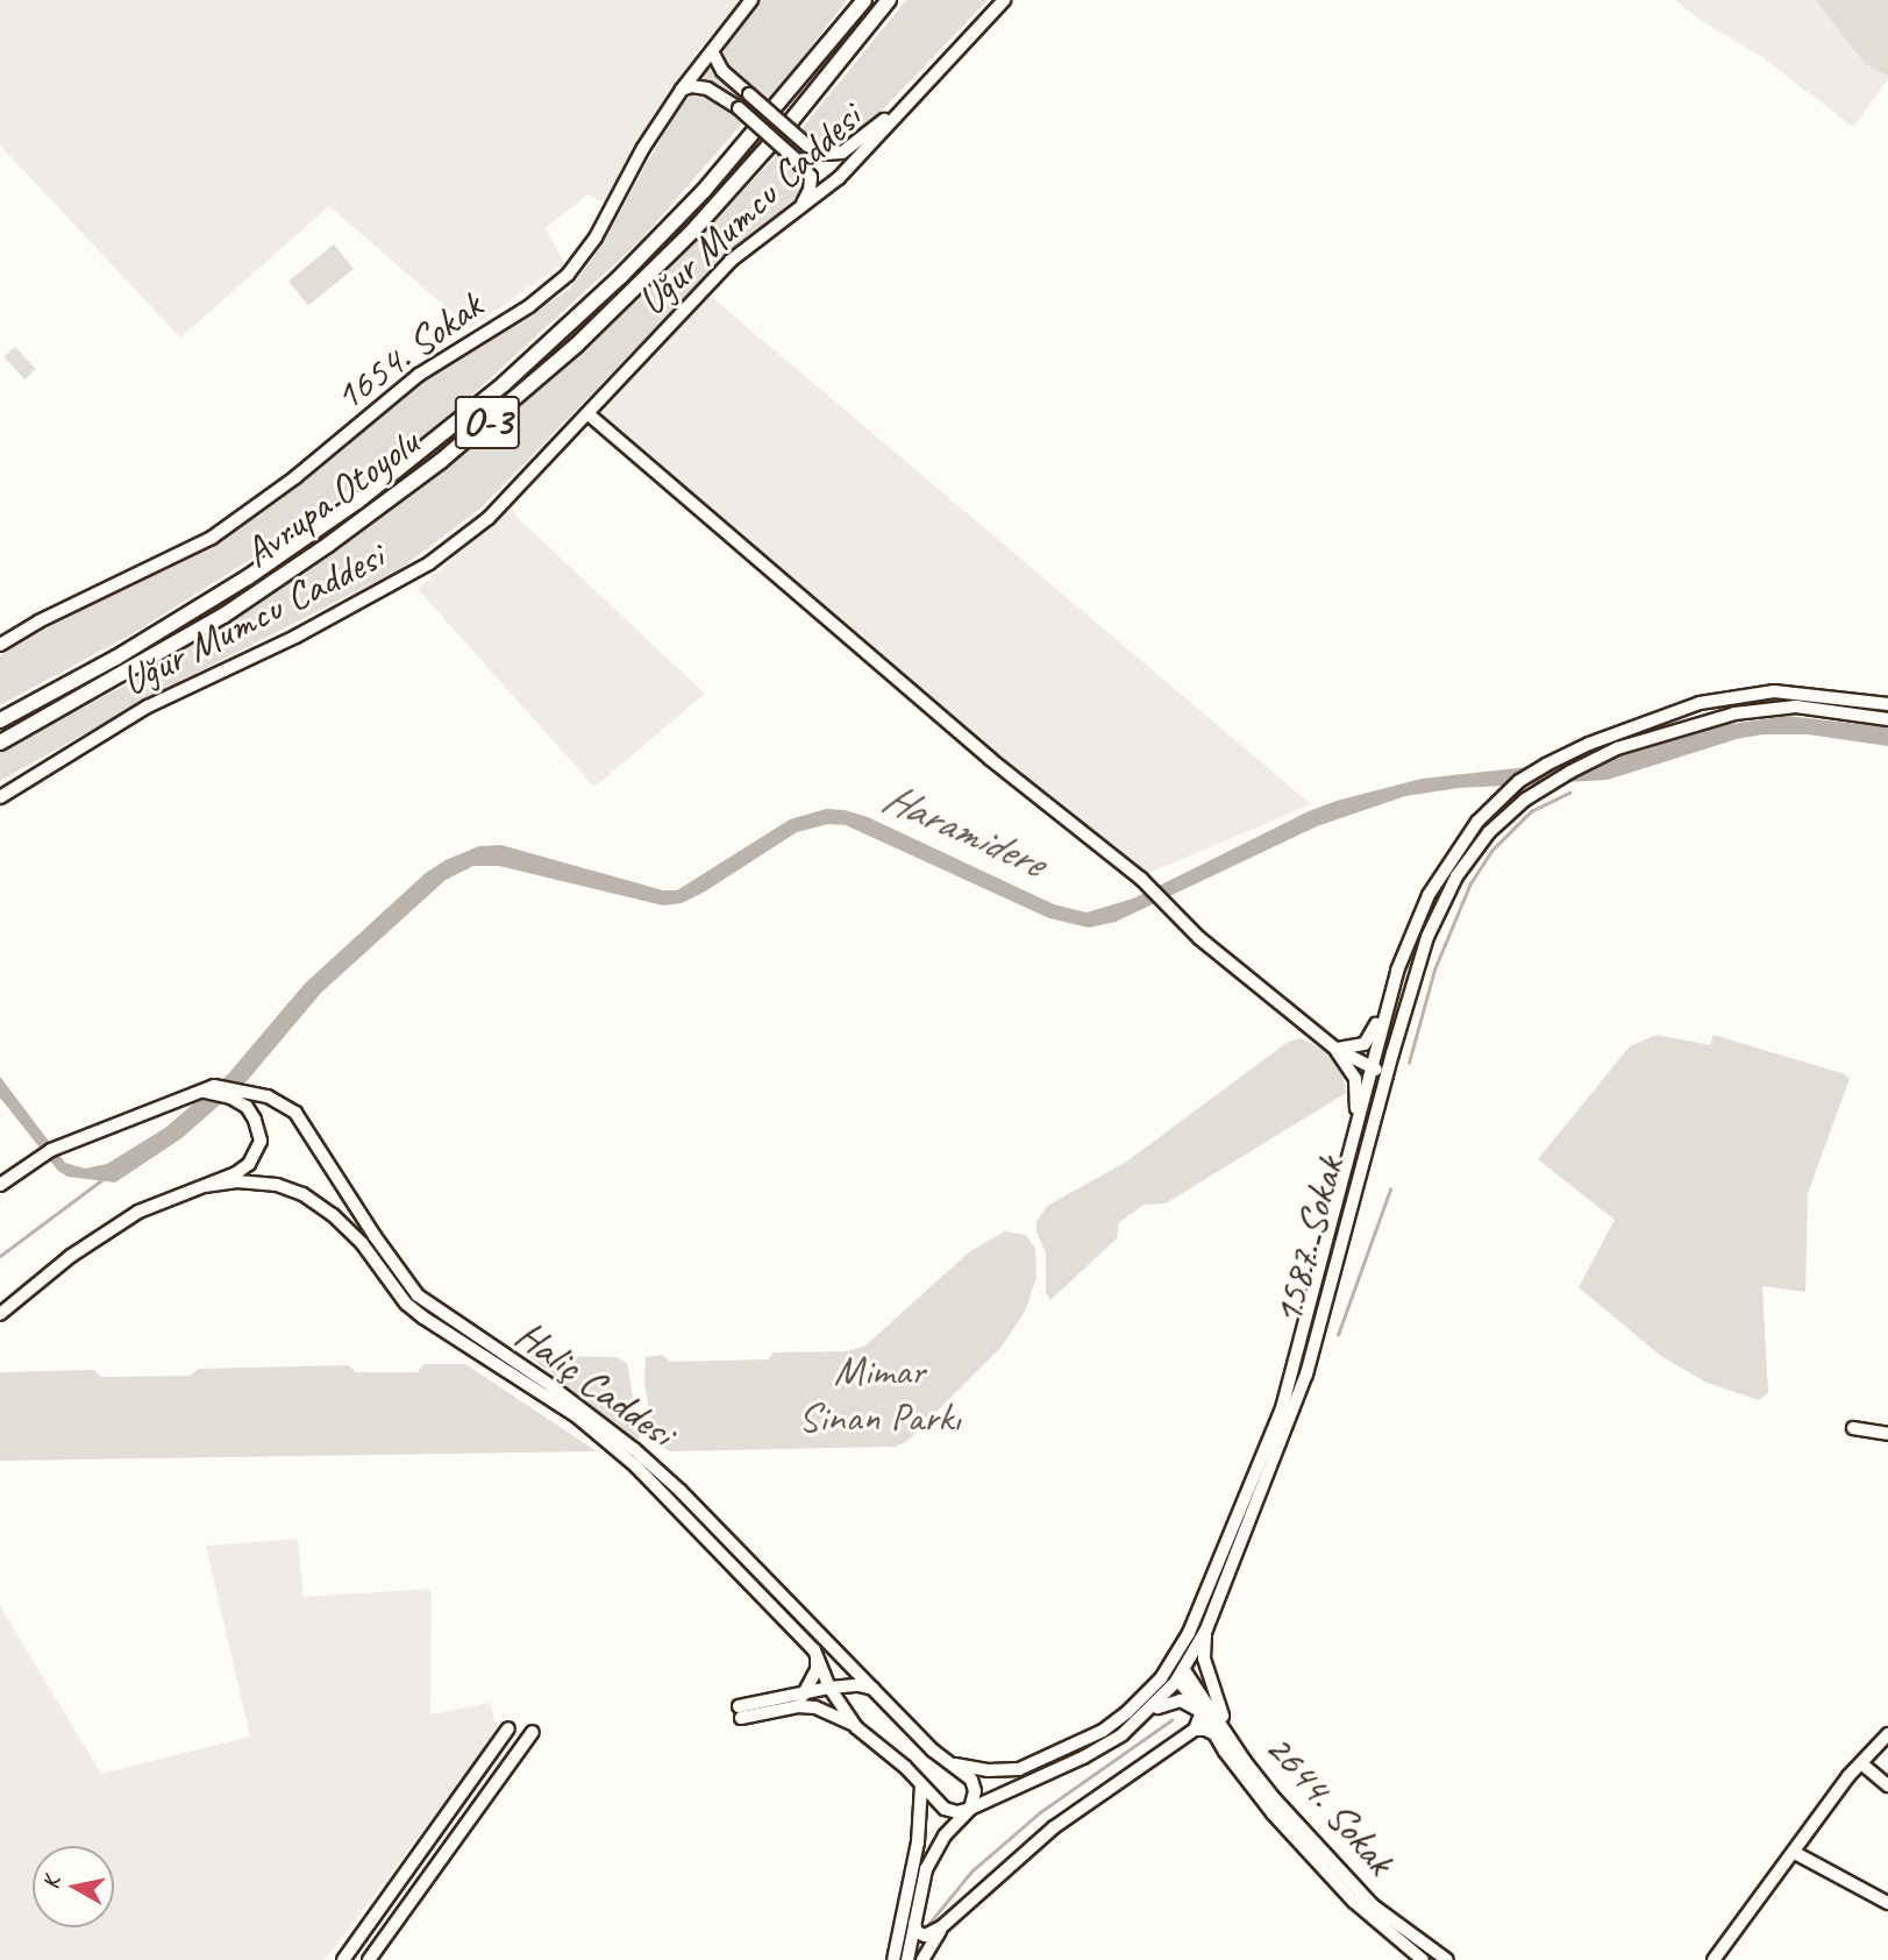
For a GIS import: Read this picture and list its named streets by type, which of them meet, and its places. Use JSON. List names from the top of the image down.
{
  "streets": {
    "highway": ["O-3", "Avrupa Otoyolu"],
    "main road": [
      "Uğur Mumcu Caddesi",
      "1654. Sokak",
      "1587. Sokak",
      "Haliç Caddesi"
    ],
    "street": ["2644. Sokak"]
  },
  "crossings": [
    ["1587. Sokak", "Haliç Caddesi"],
    ["1587. Sokak", "2644. Sokak"]
  ],
  "water": ["Haramidere"],
  "parks": ["Mimar Sinan Parkı"],
  "north": "left"
}
